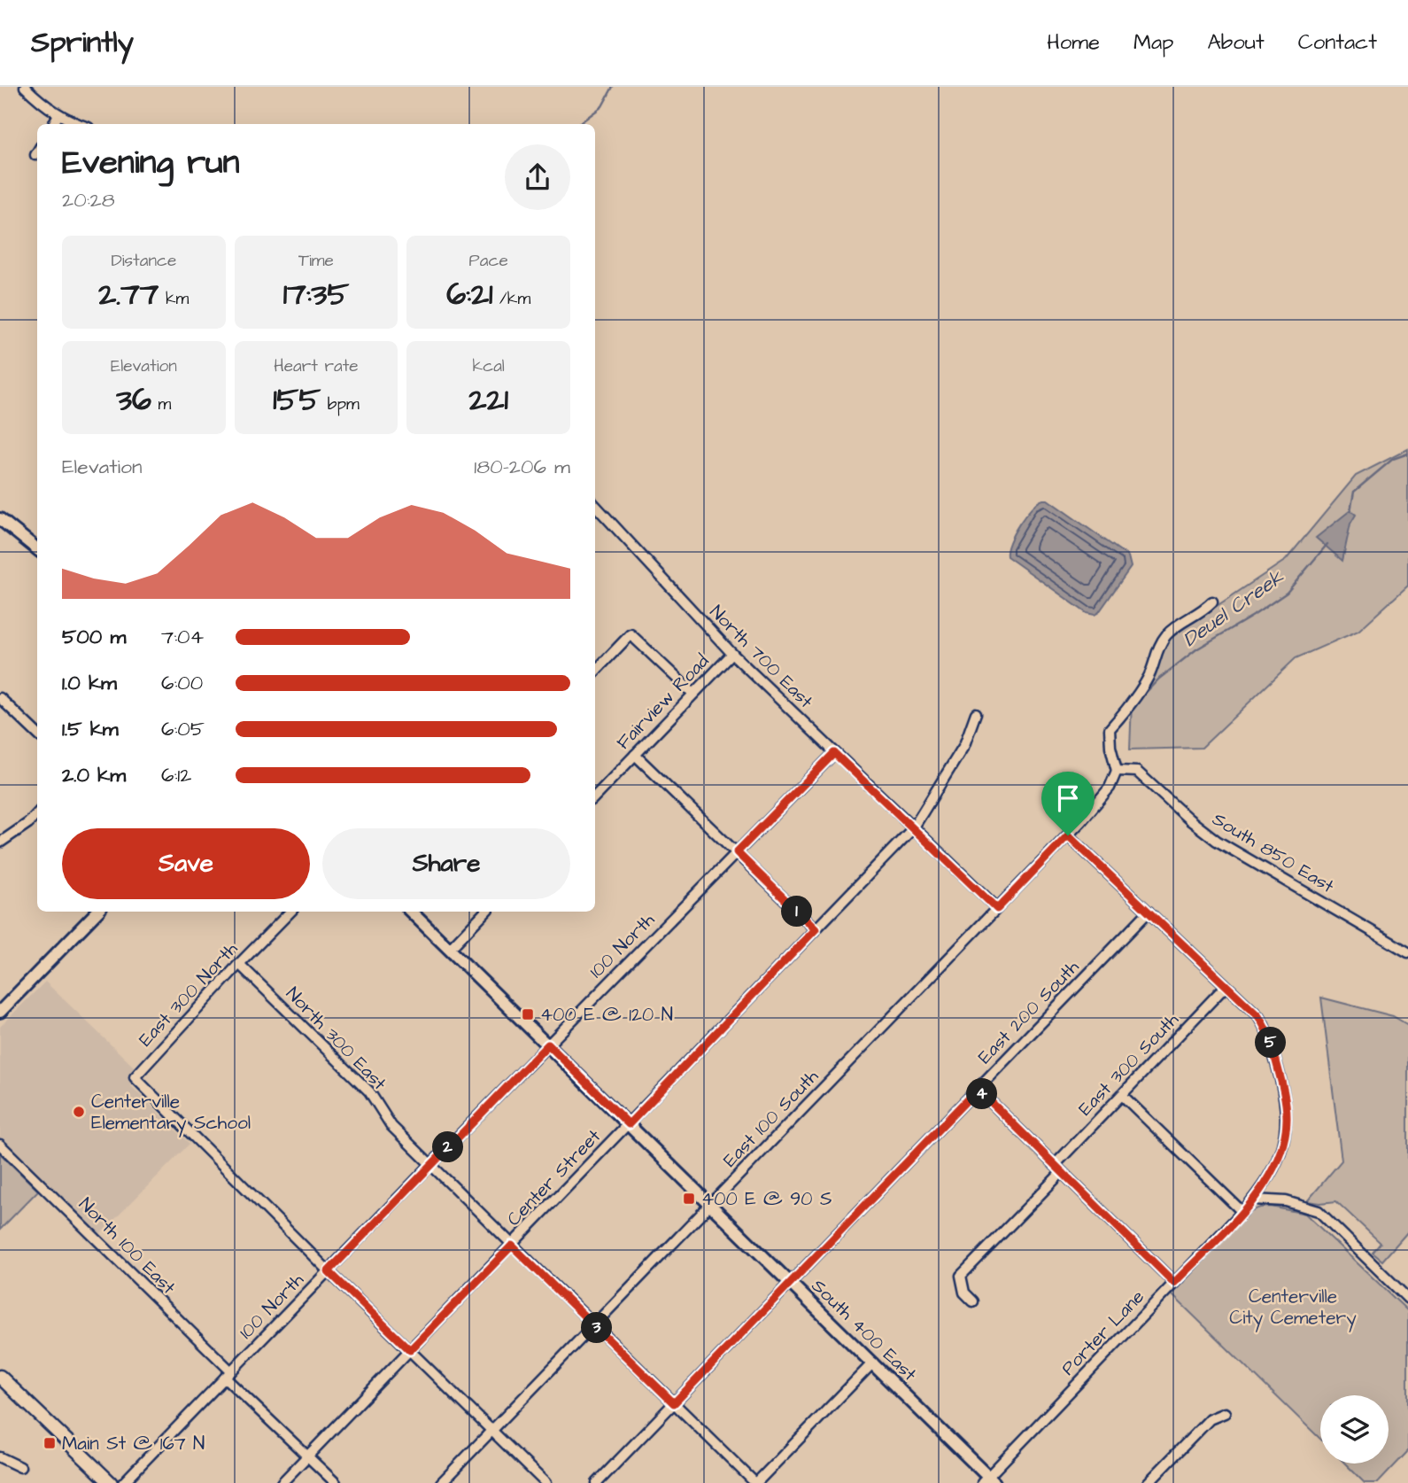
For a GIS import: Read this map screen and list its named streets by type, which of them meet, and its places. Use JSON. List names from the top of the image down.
{
  "streets": {
    "street": [
      "North 700 East",
      "Fairview Road",
      "South 850 East",
      "100 North",
      "East 300 North",
      "East 200 South",
      "North 300 East",
      "East 300 South",
      "East 100 South",
      "Center Street",
      "North 100 East",
      "South 400 East",
      "Porter Lane"
    ]
  },
  "crossings": [
    ["North 700 East", "Fairview Road"],
    ["North 700 East", "100 North"],
    ["North 700 East", "East 100 South"],
    ["North 700 East", "Center Street"],
    ["South 850 East", "East 100 South"],
    ["100 North", "East 300 North"],
    ["100 North", "North 300 East"],
    ["100 North", "North 100 East"],
    ["100 North", "South 400 East"],
    ["East 300 North", "North 300 East"],
    ["East 200 South", "North 300 East"],
    ["East 200 South", "South 400 East"],
    ["East 200 South", "Porter Lane"],
    ["North 300 East", "East 100 South"],
    ["North 300 East", "Center Street"],
    ["East 300 South", "Porter Lane"],
    ["East 100 South", "South 400 East"],
    ["East 100 South", "Porter Lane"],
    ["Center Street", "North 100 East"],
    ["Center Street", "South 400 East"],
    ["South 400 East", "Porter Lane"]
  ],
  "water": ["Deuel Creek"],
  "parks": ["Centerville City Cemetery"],
  "places": {
    "transit": ["400 E @ 120 N", "400 E @ 90 S", "Main St @ 167 N"],
    "other": ["Centerville Elementary School"]
  },
  "page": {
    "header": "Sprintly",
    "nav": [
      "Home",
      "Map",
      "About",
      "Contact"
    ],
    "heading": ["Evening run", "20:28"],
    "stats": [
      ["Distance", "2.77 km"],
      ["Time", "17:35"],
      ["Pace", "6:21 /km"],
      ["Elevation", "36 m"],
      ["Heart rate", "155 bpm"],
      ["kcal", "221"]
    ],
    "chart": ["Elevation", "180–206 m"],
    "list": [
      {
        "name": "500 m",
        "note": "7:04"
      },
      {
        "name": "1.0 km",
        "note": "6:00"
      },
      {
        "name": "1.5 km",
        "note": "6:05"
      },
      {
        "name": "2.0 km",
        "note": "6:12"
      }
    ],
    "buttons": ["Save", "Share"],
    "pins": [
      "1",
      "5",
      "4",
      "2",
      "3"
    ]
  }
}
